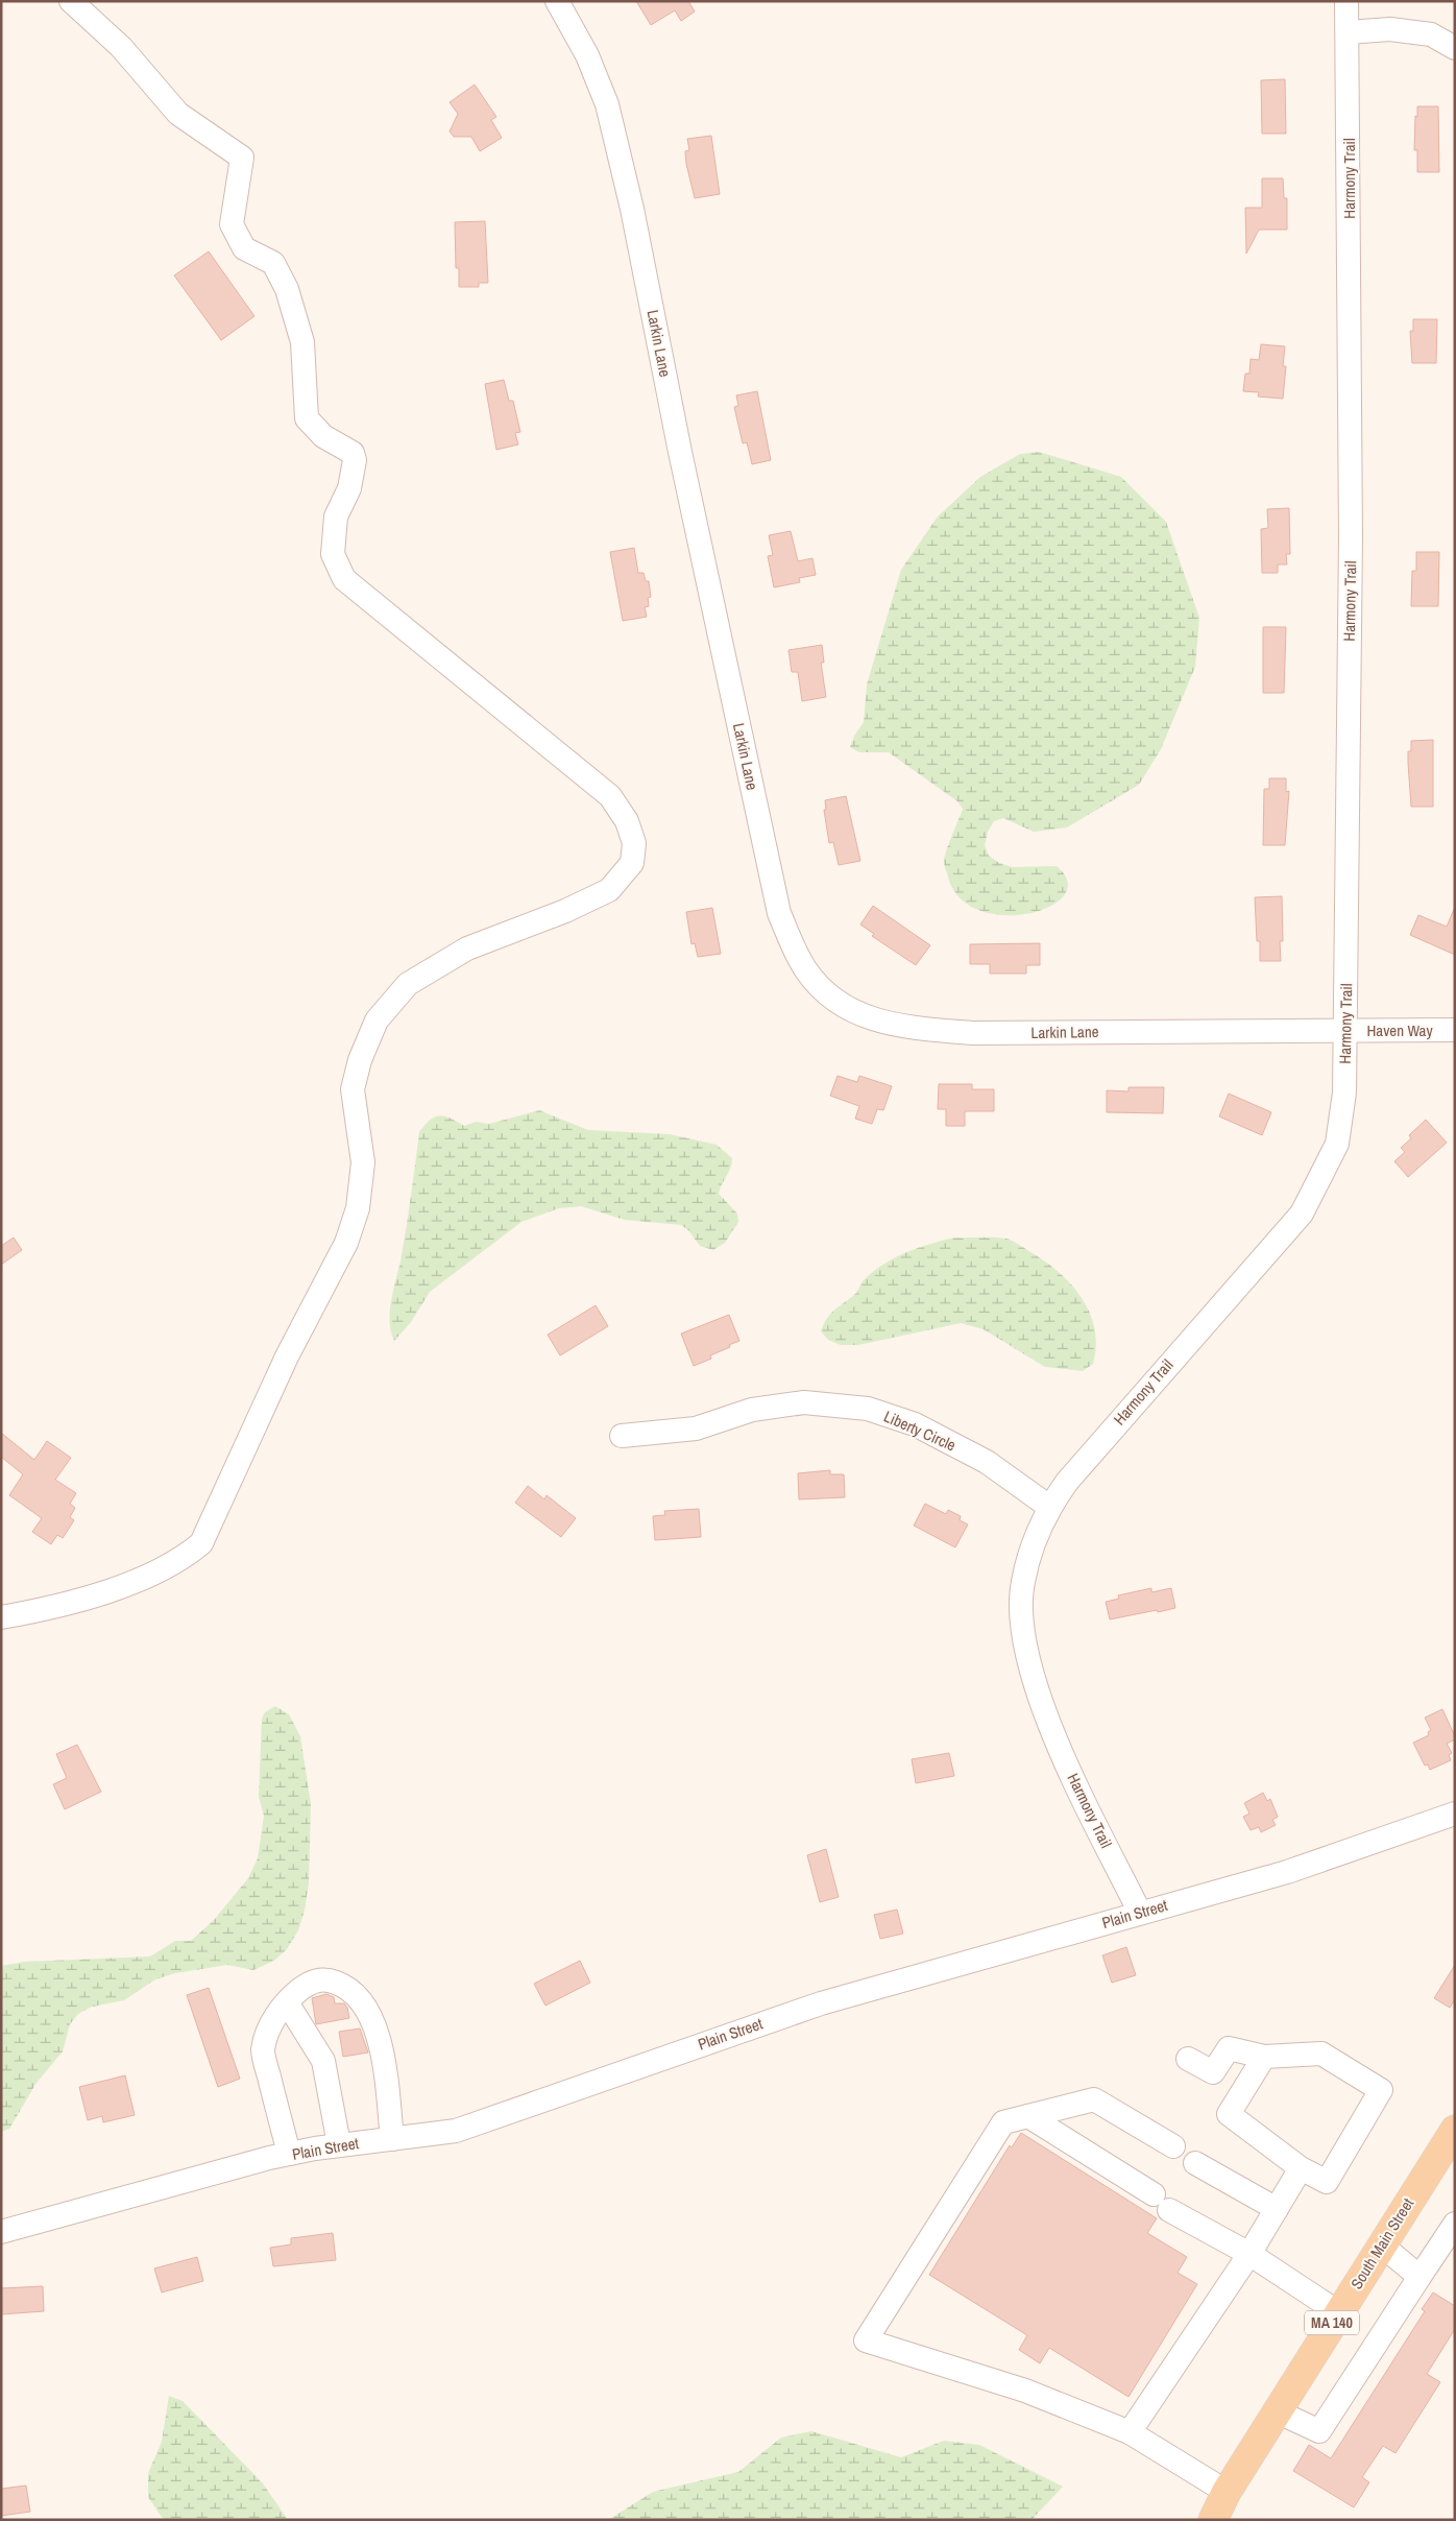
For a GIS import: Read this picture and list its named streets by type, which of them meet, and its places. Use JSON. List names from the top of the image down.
{
  "streets": {
    "main road": ["South Main Street", "MA 140"],
    "street": [
      "Harmony Trail",
      "Larkin Lane",
      "Haven Way",
      "Liberty Circle",
      "Plain Street"
    ]
  },
  "crossings": [
    ["Harmony Trail", "Larkin Lane"],
    ["Harmony Trail", "Haven Way"],
    ["Harmony Trail", "Liberty Circle"],
    ["Harmony Trail", "Plain Street"],
    ["Larkin Lane", "Haven Way"]
  ]
}
